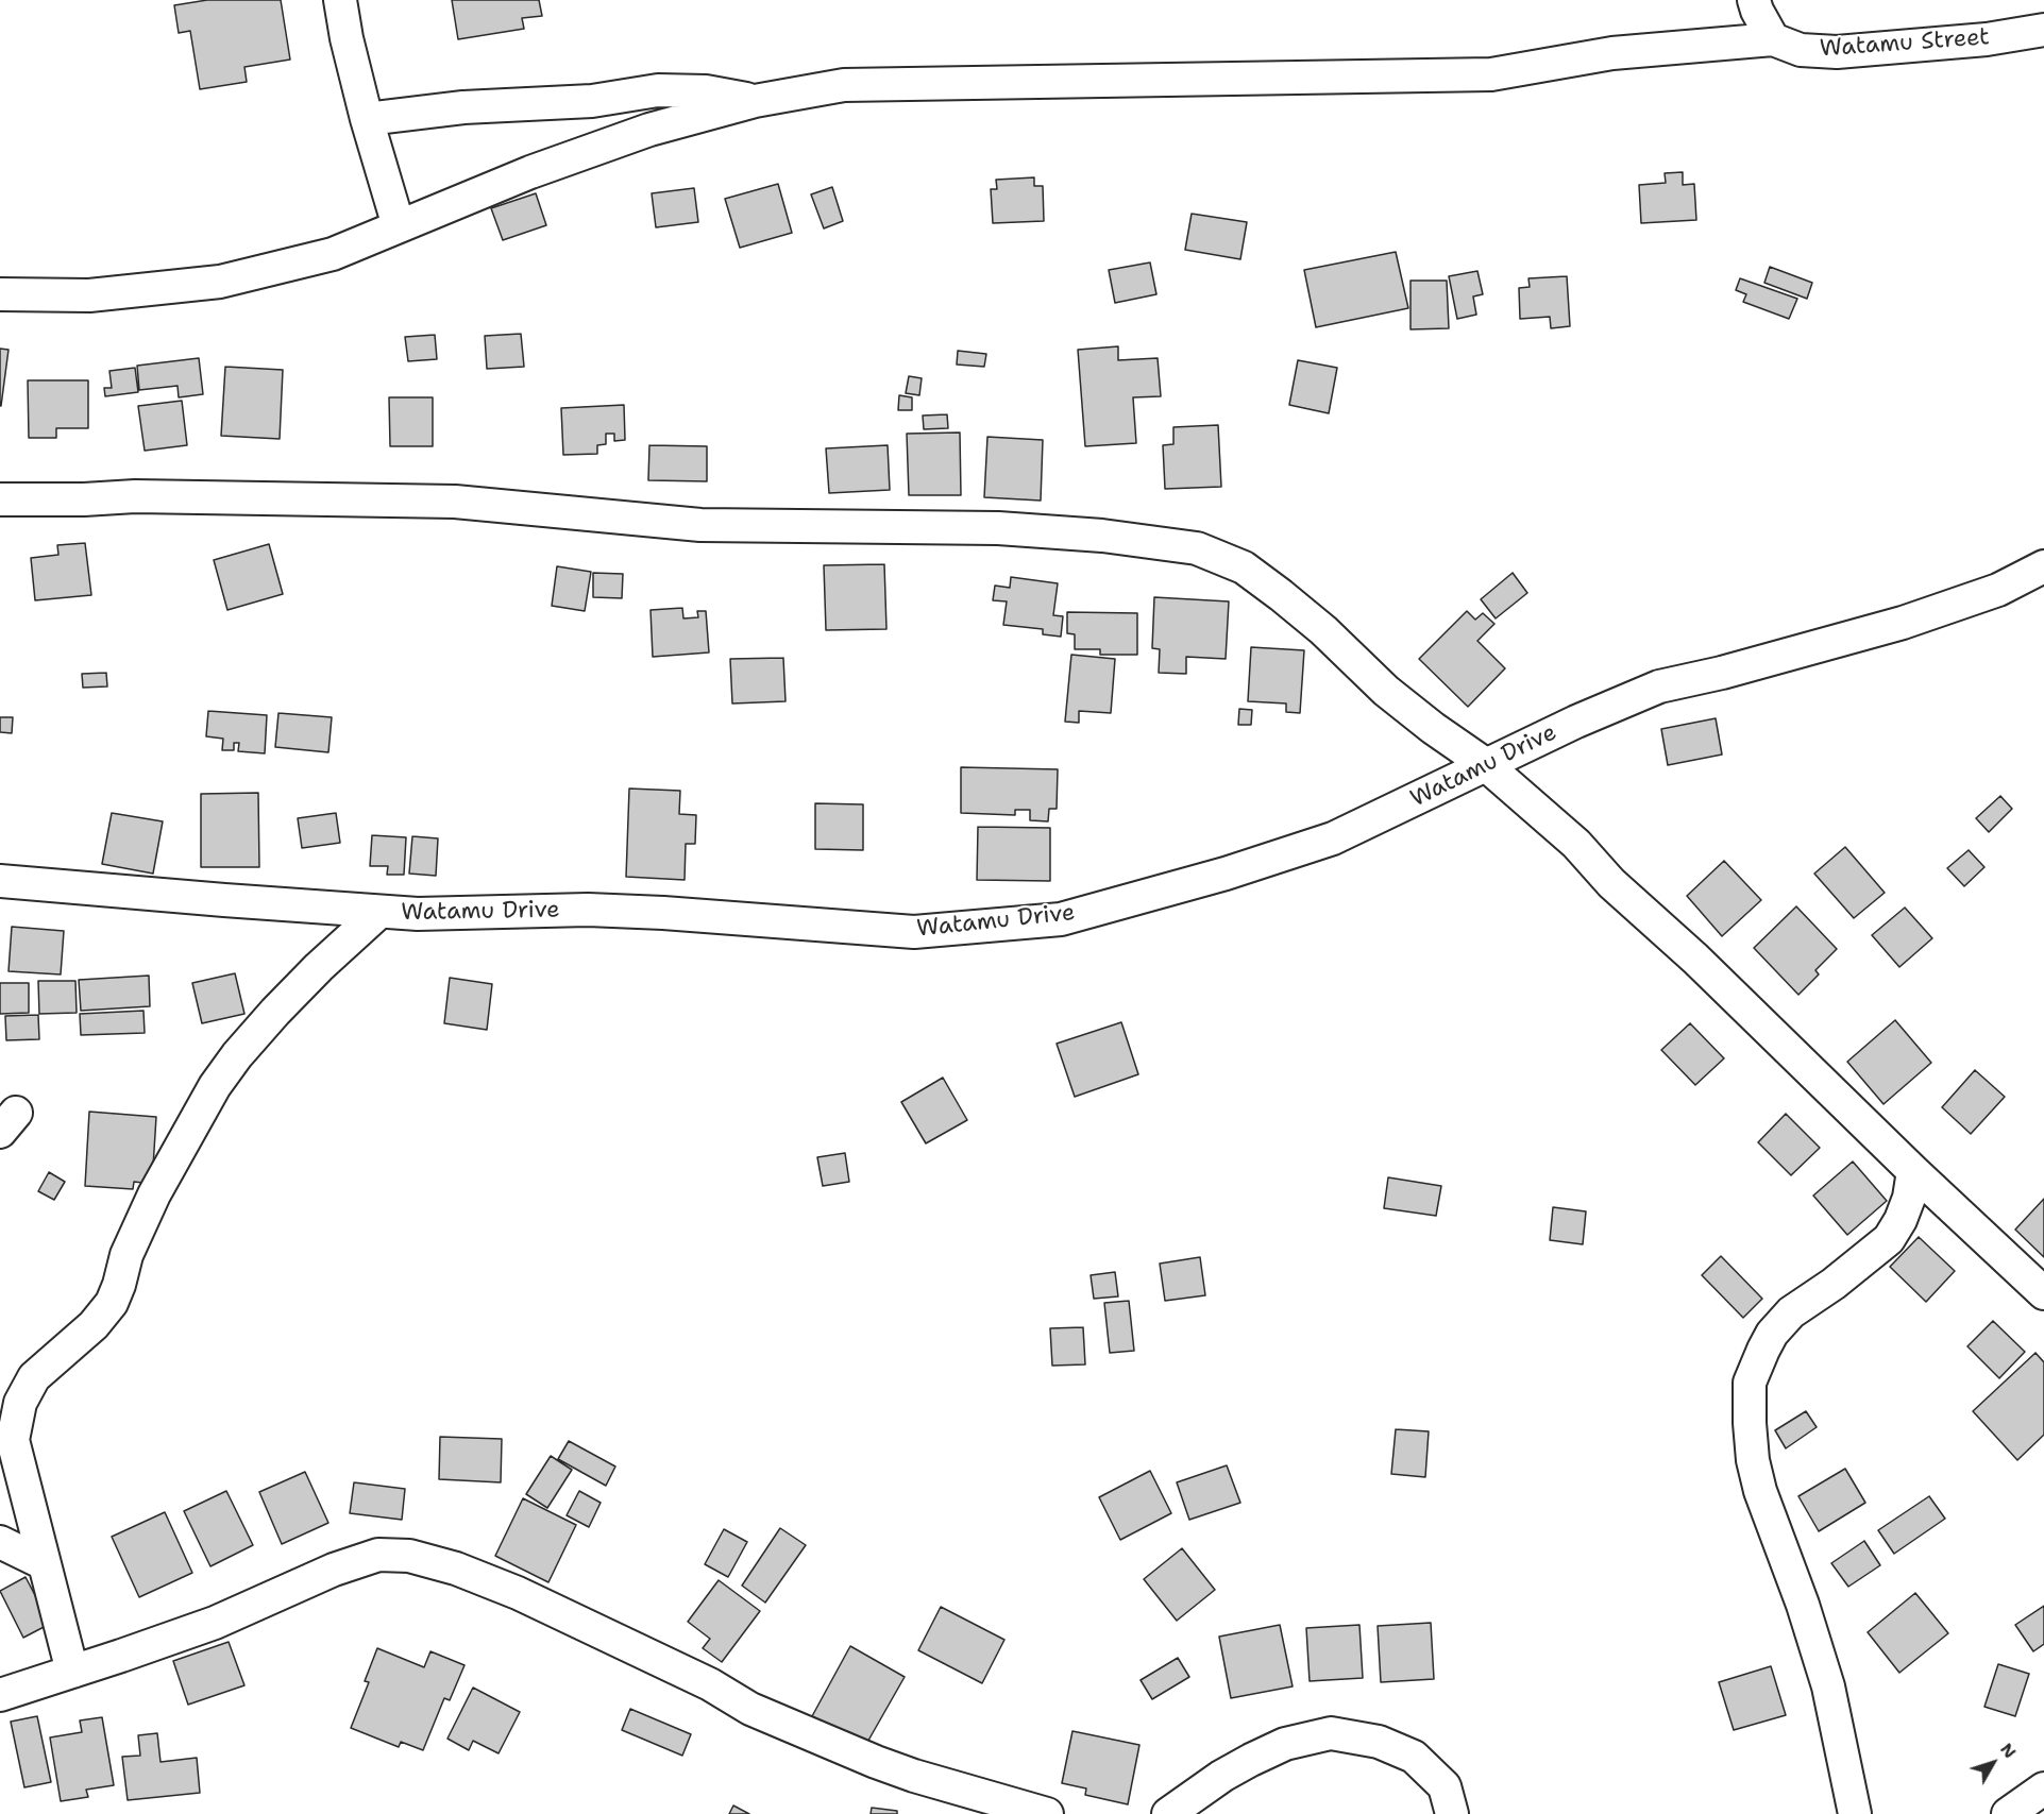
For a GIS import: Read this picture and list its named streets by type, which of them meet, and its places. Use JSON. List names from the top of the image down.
{
  "streets": {
    "street": ["Watamu Street", "Watamu Drive"]
  },
  "north": "top right"
}
